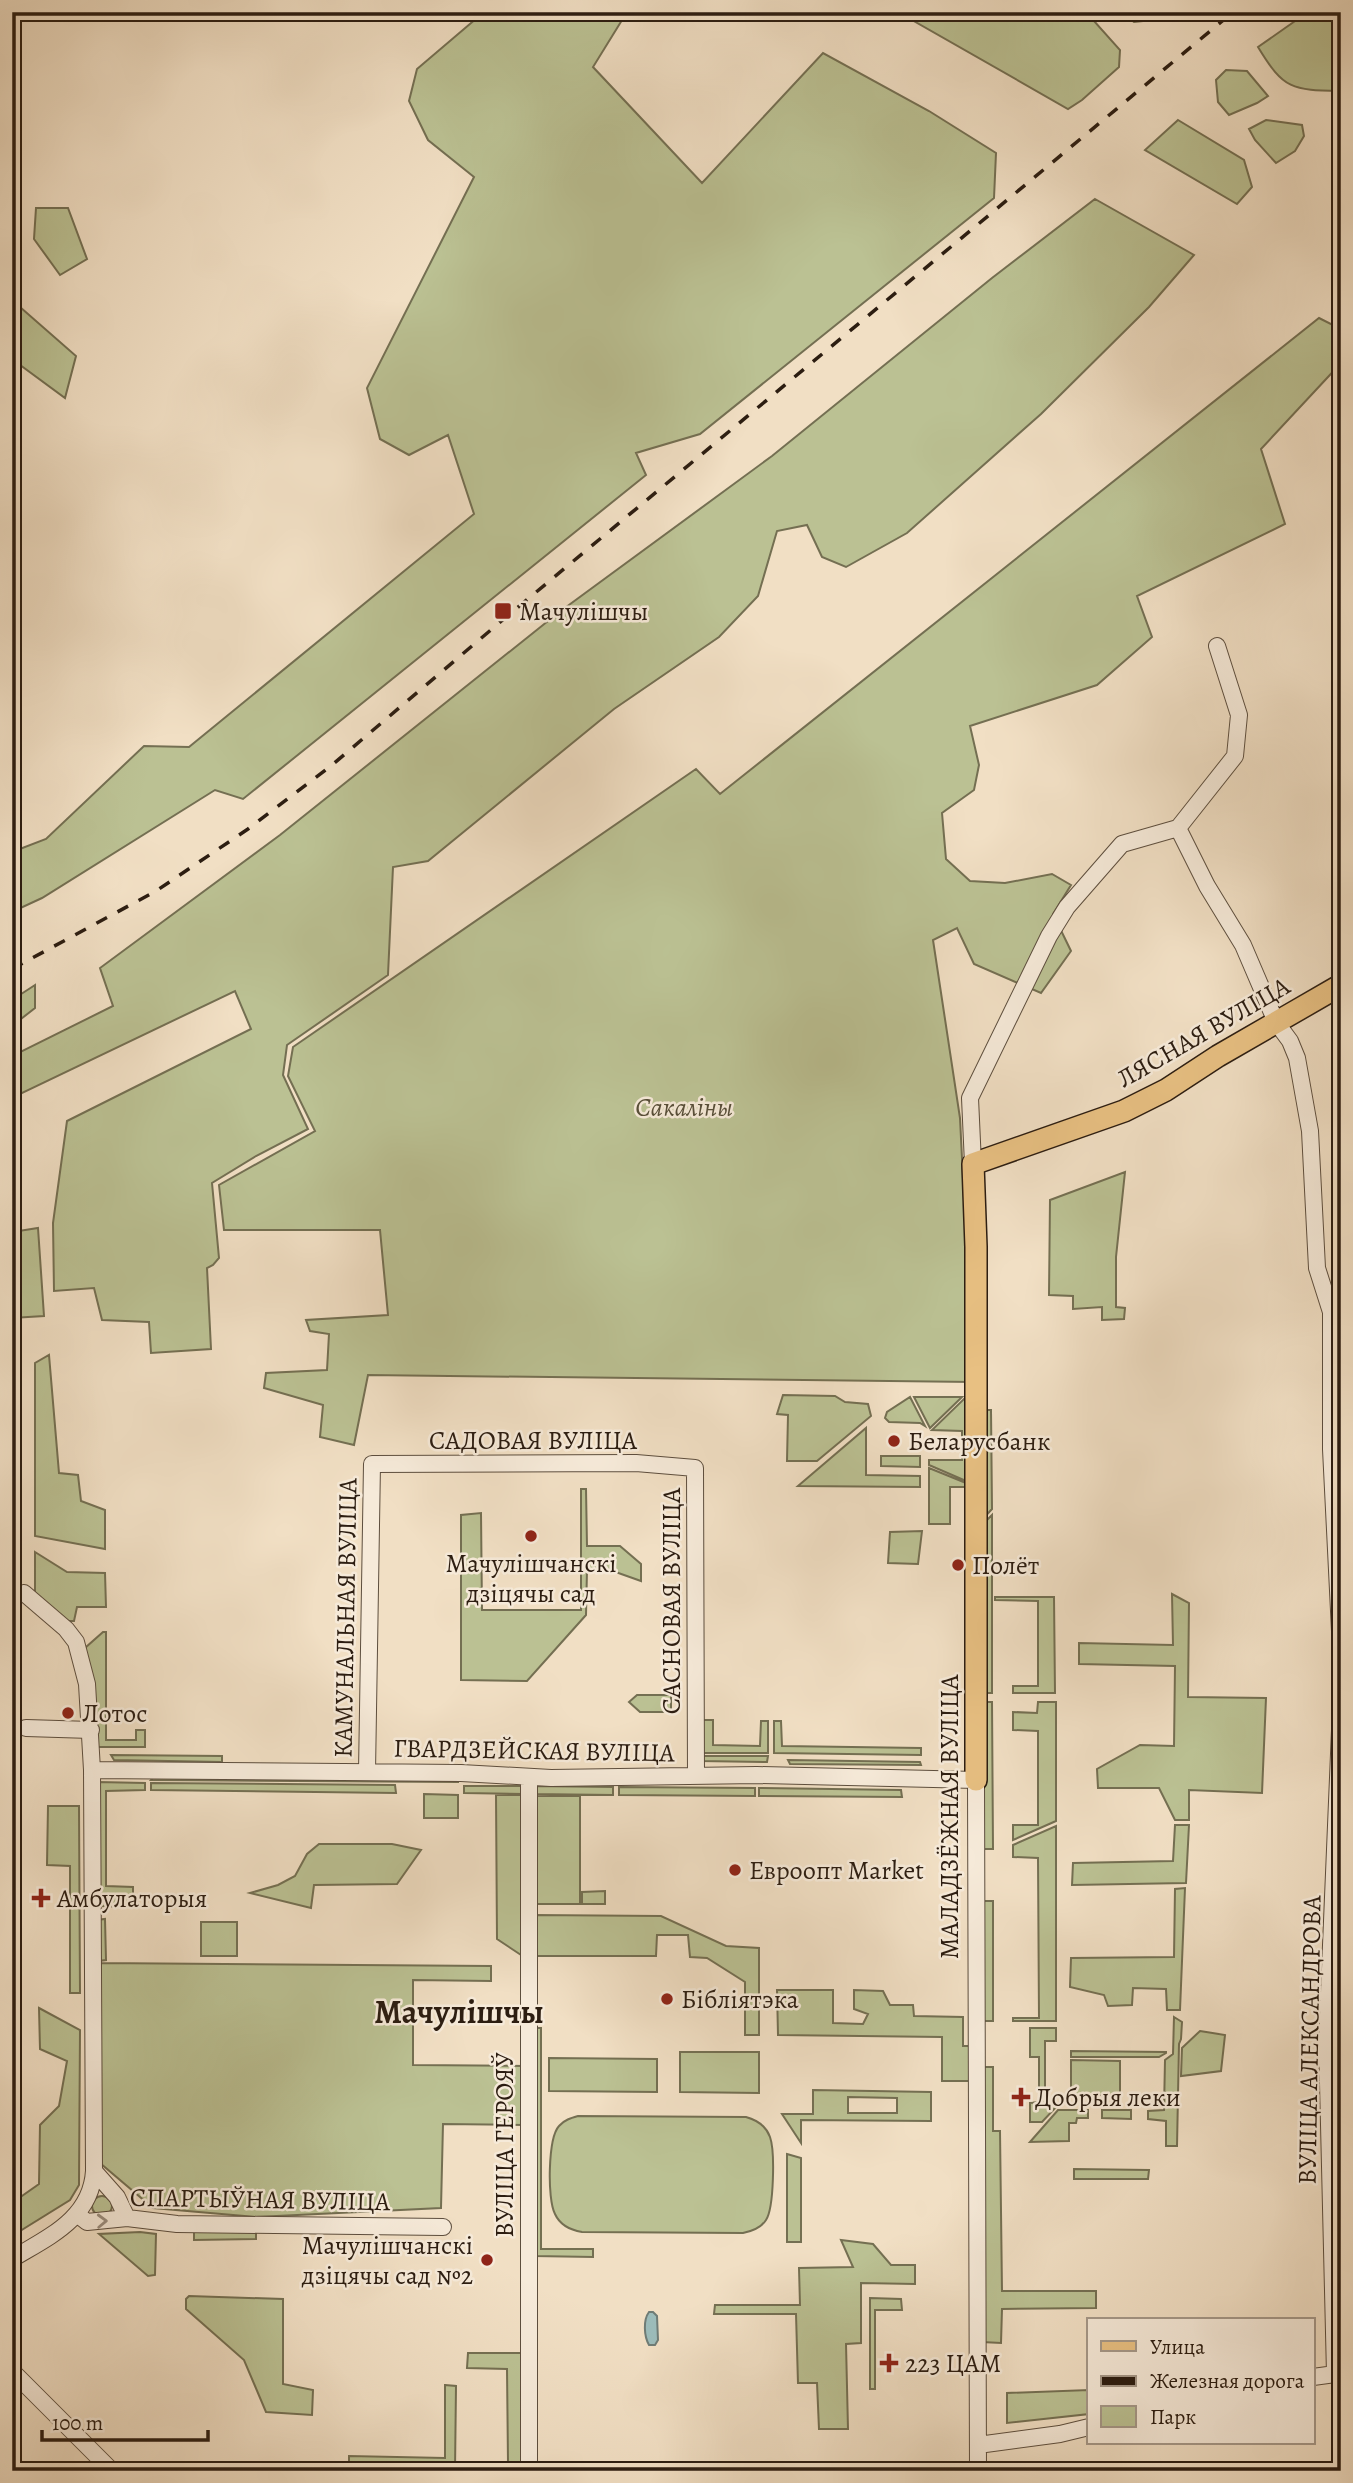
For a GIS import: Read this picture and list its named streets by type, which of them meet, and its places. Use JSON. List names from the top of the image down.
{
  "streets": {
    "main road": ["ЛЯСНАЯ ВУЛІЦА", "МАЛАДЗЁЖНАЯ ВУЛІЦА"],
    "street": [
      "САДОВАЯ ВУЛІЦА",
      "САСНОВАЯ ВУЛІЦА",
      "КАМУНАЛЬНАЯ ВУЛІЦА",
      "ГВАРДЗЕЙСКАЯ ВУЛІЦА",
      "ВУЛІЦА АЛЕКСАНДРОВА",
      "ВУЛІЦА ГЕРОЯЎ",
      "СПАРТЫЎНАЯ ВУЛІЦА"
    ]
  },
  "crossings": [
    ["ЛЯСНАЯ ВУЛІЦА", "МАЛАДЗЁЖНАЯ ВУЛІЦА"],
    ["САДОВАЯ ВУЛІЦА", "САСНОВАЯ ВУЛІЦА"],
    ["САДОВАЯ ВУЛІЦА", "КАМУНАЛЬНАЯ ВУЛІЦА"],
    ["САСНОВАЯ ВУЛІЦА", "ГВАРДЗЕЙСКАЯ ВУЛІЦА"],
    ["КАМУНАЛЬНАЯ ВУЛІЦА", "ГВАРДЗЕЙСКАЯ ВУЛІЦА"],
    ["ГВАРДЗЕЙСКАЯ ВУЛІЦА", "МАЛАДЗЁЖНАЯ ВУЛІЦА"],
    ["ГВАРДЗЕЙСКАЯ ВУЛІЦА", "ВУЛІЦА ГЕРОЯЎ"]
  ],
  "districts": ["Мачулішчы"],
  "parks": ["Сакаліны"],
  "places": {
    "transit": ["Мачулішчы"],
    "other": [
      "Беларусбанк",
      "Мачулішчанскі дзіцячы сад",
      "Полёт",
      "Лотос",
      "Евроопт Market",
      "Бібліятэка",
      "Мачулішчанскі дзіцячы сад №2"
    ],
    "health": ["Амбулаторыя", "Добрыя леки", "223 ЦAM"]
  },
  "legend": ["Улица", "Железная дорога", "Парк"],
  "scale_bar": "100 m"
}
